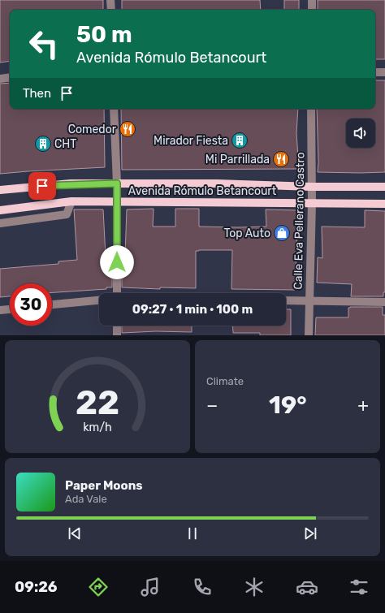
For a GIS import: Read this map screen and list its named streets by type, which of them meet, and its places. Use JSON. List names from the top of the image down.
{
  "streets": {
    "main road": ["Avenida Rómulo Betancourt"],
    "street": ["Calle Eva Pellerano Castro"]
  },
  "crossings": [
    ["Avenida Rómulo Betancourt", "Calle Eva Pellerano Castro"]
  ],
  "places": {
    "restaurant": ["Comedor", "Mi Parrillada"],
    "building": ["Mirador Fiesta", "CHT"],
    "shop": ["Top Auto"]
  },
  "page": {
    "turn": ["50 m", "Avenida Rómulo Betancourt"],
    "then": "Then",
    "limit": "30",
    "trip": "09:27 · 1 min · 100 m",
    "tile": "Climate",
    "heat": ["−", "19°", "+"],
    "song": ["Paper Moons", "Ada Vale"],
    "tabs": "09:26",
    "gauge": ["22", "km/h"]
  }
}
